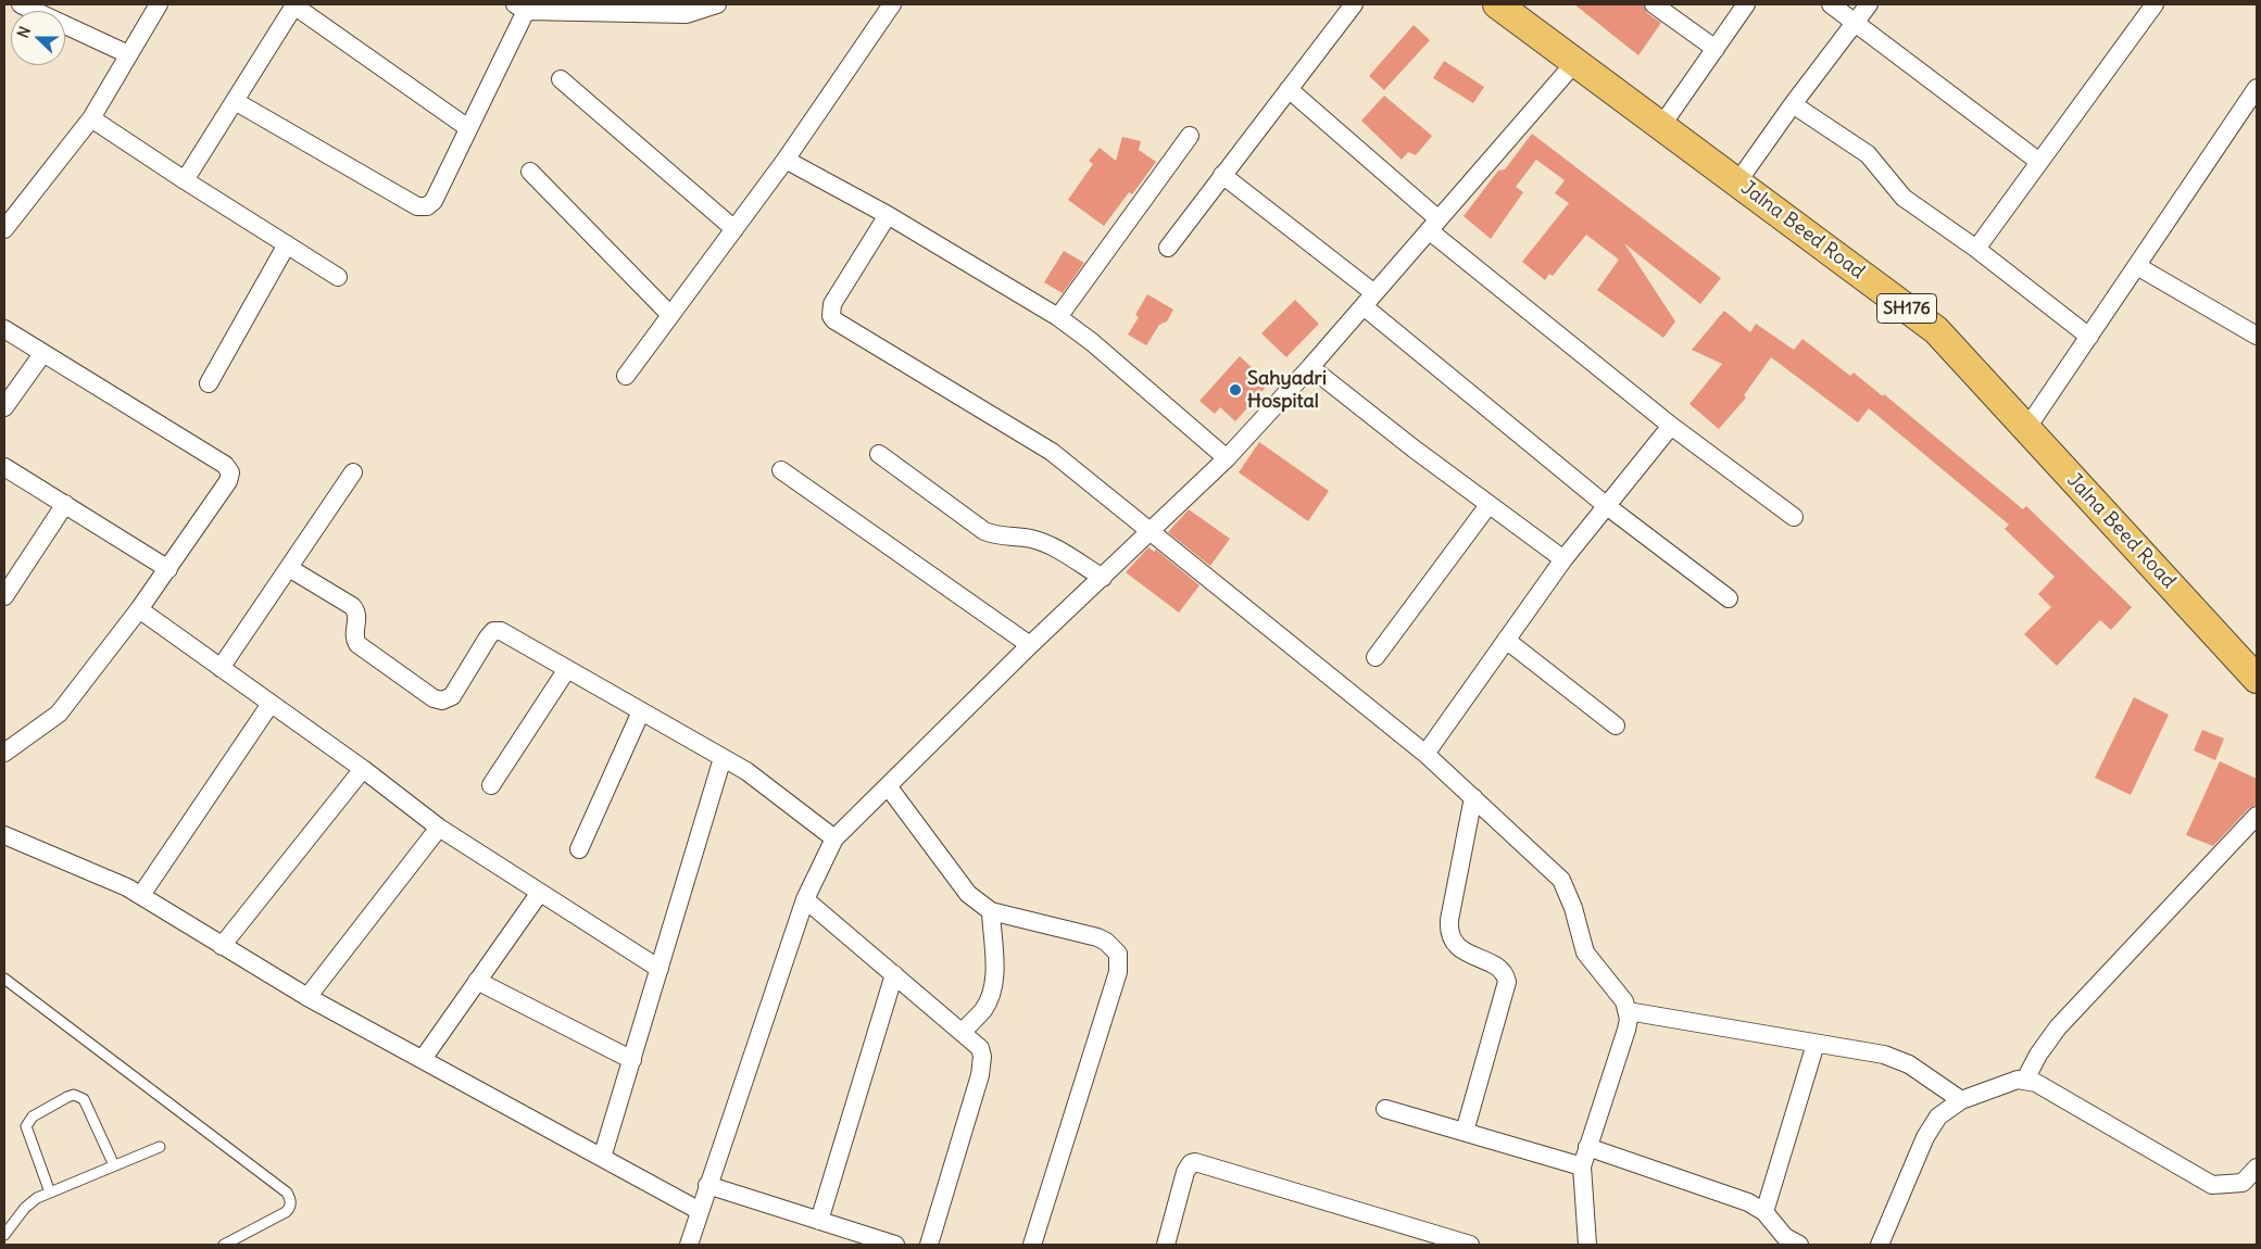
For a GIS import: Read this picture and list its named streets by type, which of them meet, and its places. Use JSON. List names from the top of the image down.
{
  "streets": {
    "main road": ["Jalna Beed Road", "SH176"]
  },
  "places": ["Sahyadri Hospital"],
  "north": "left"
}
